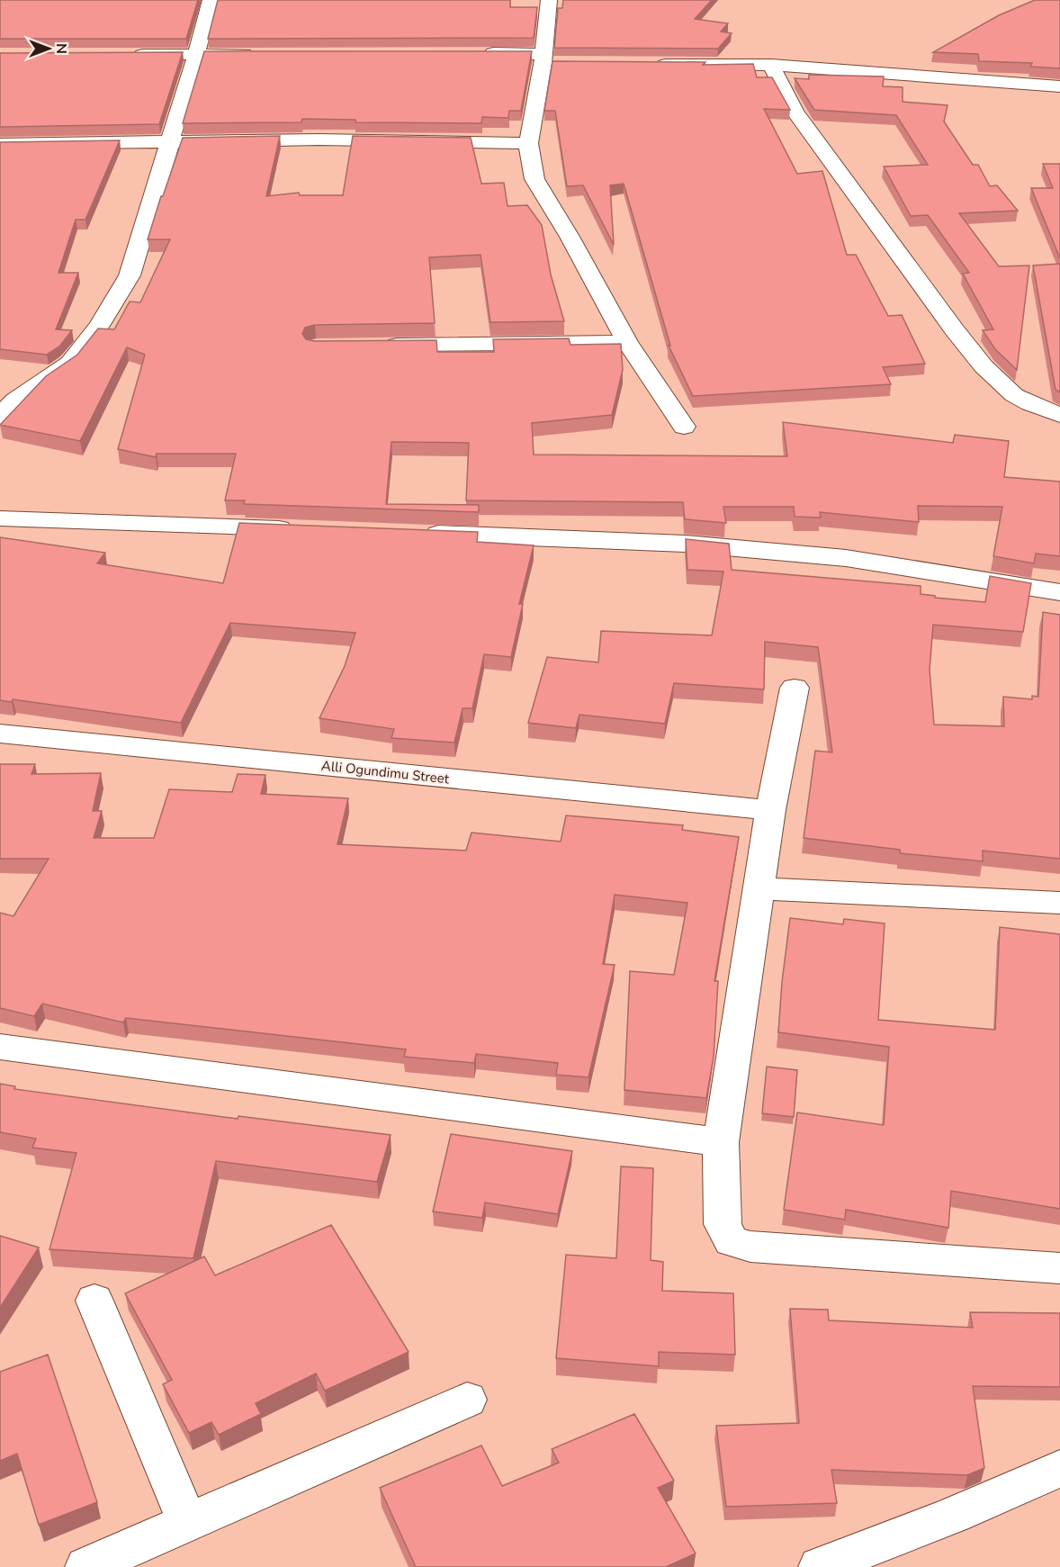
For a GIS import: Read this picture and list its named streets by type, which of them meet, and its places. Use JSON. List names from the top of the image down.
{
  "streets": {
    "street": ["Alli Ogundimu Street"]
  },
  "north": "right"
}
